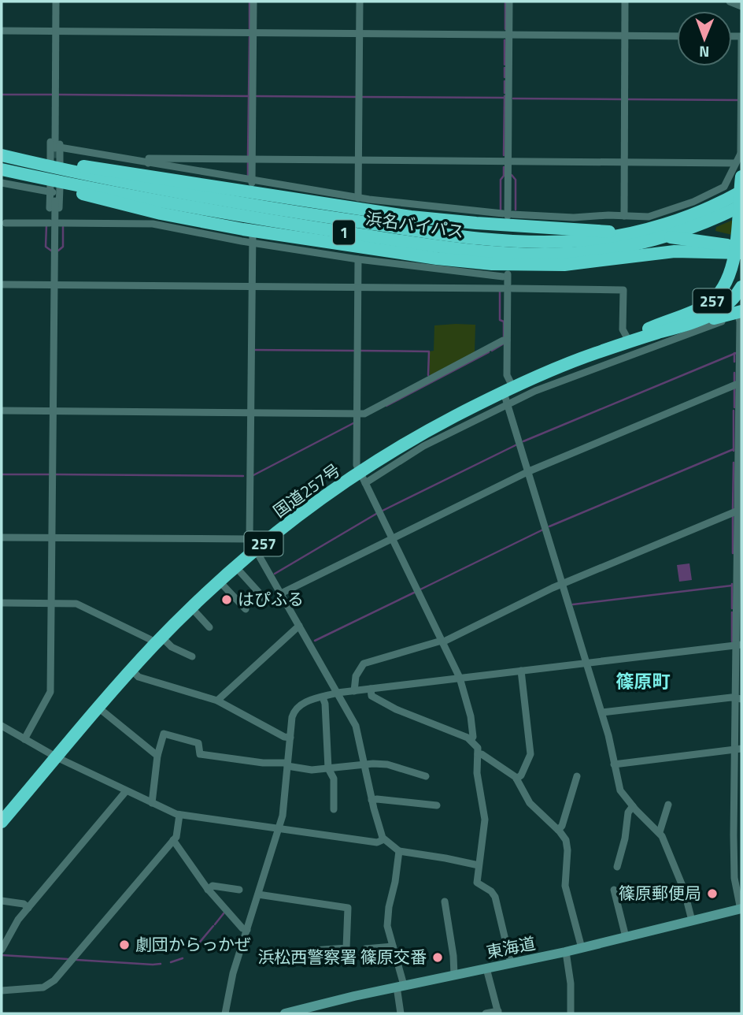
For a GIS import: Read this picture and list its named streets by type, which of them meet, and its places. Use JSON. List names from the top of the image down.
{
  "streets": {
    "highway": [
      "浜名バイパス",
      "1",
      "257",
      "国道257号"
    ],
    "main road": ["東海道"]
  },
  "crossings": [
    ["浜名バイパス", "1"],
    ["257", "国道257号"]
  ],
  "districts": ["篠原町"],
  "places": [
    "はぴふる",
    "篠原郵便局",
    "劇団からっかぜ",
    "浜松西警察署 篠原交番"
  ],
  "north": "bottom"
}
